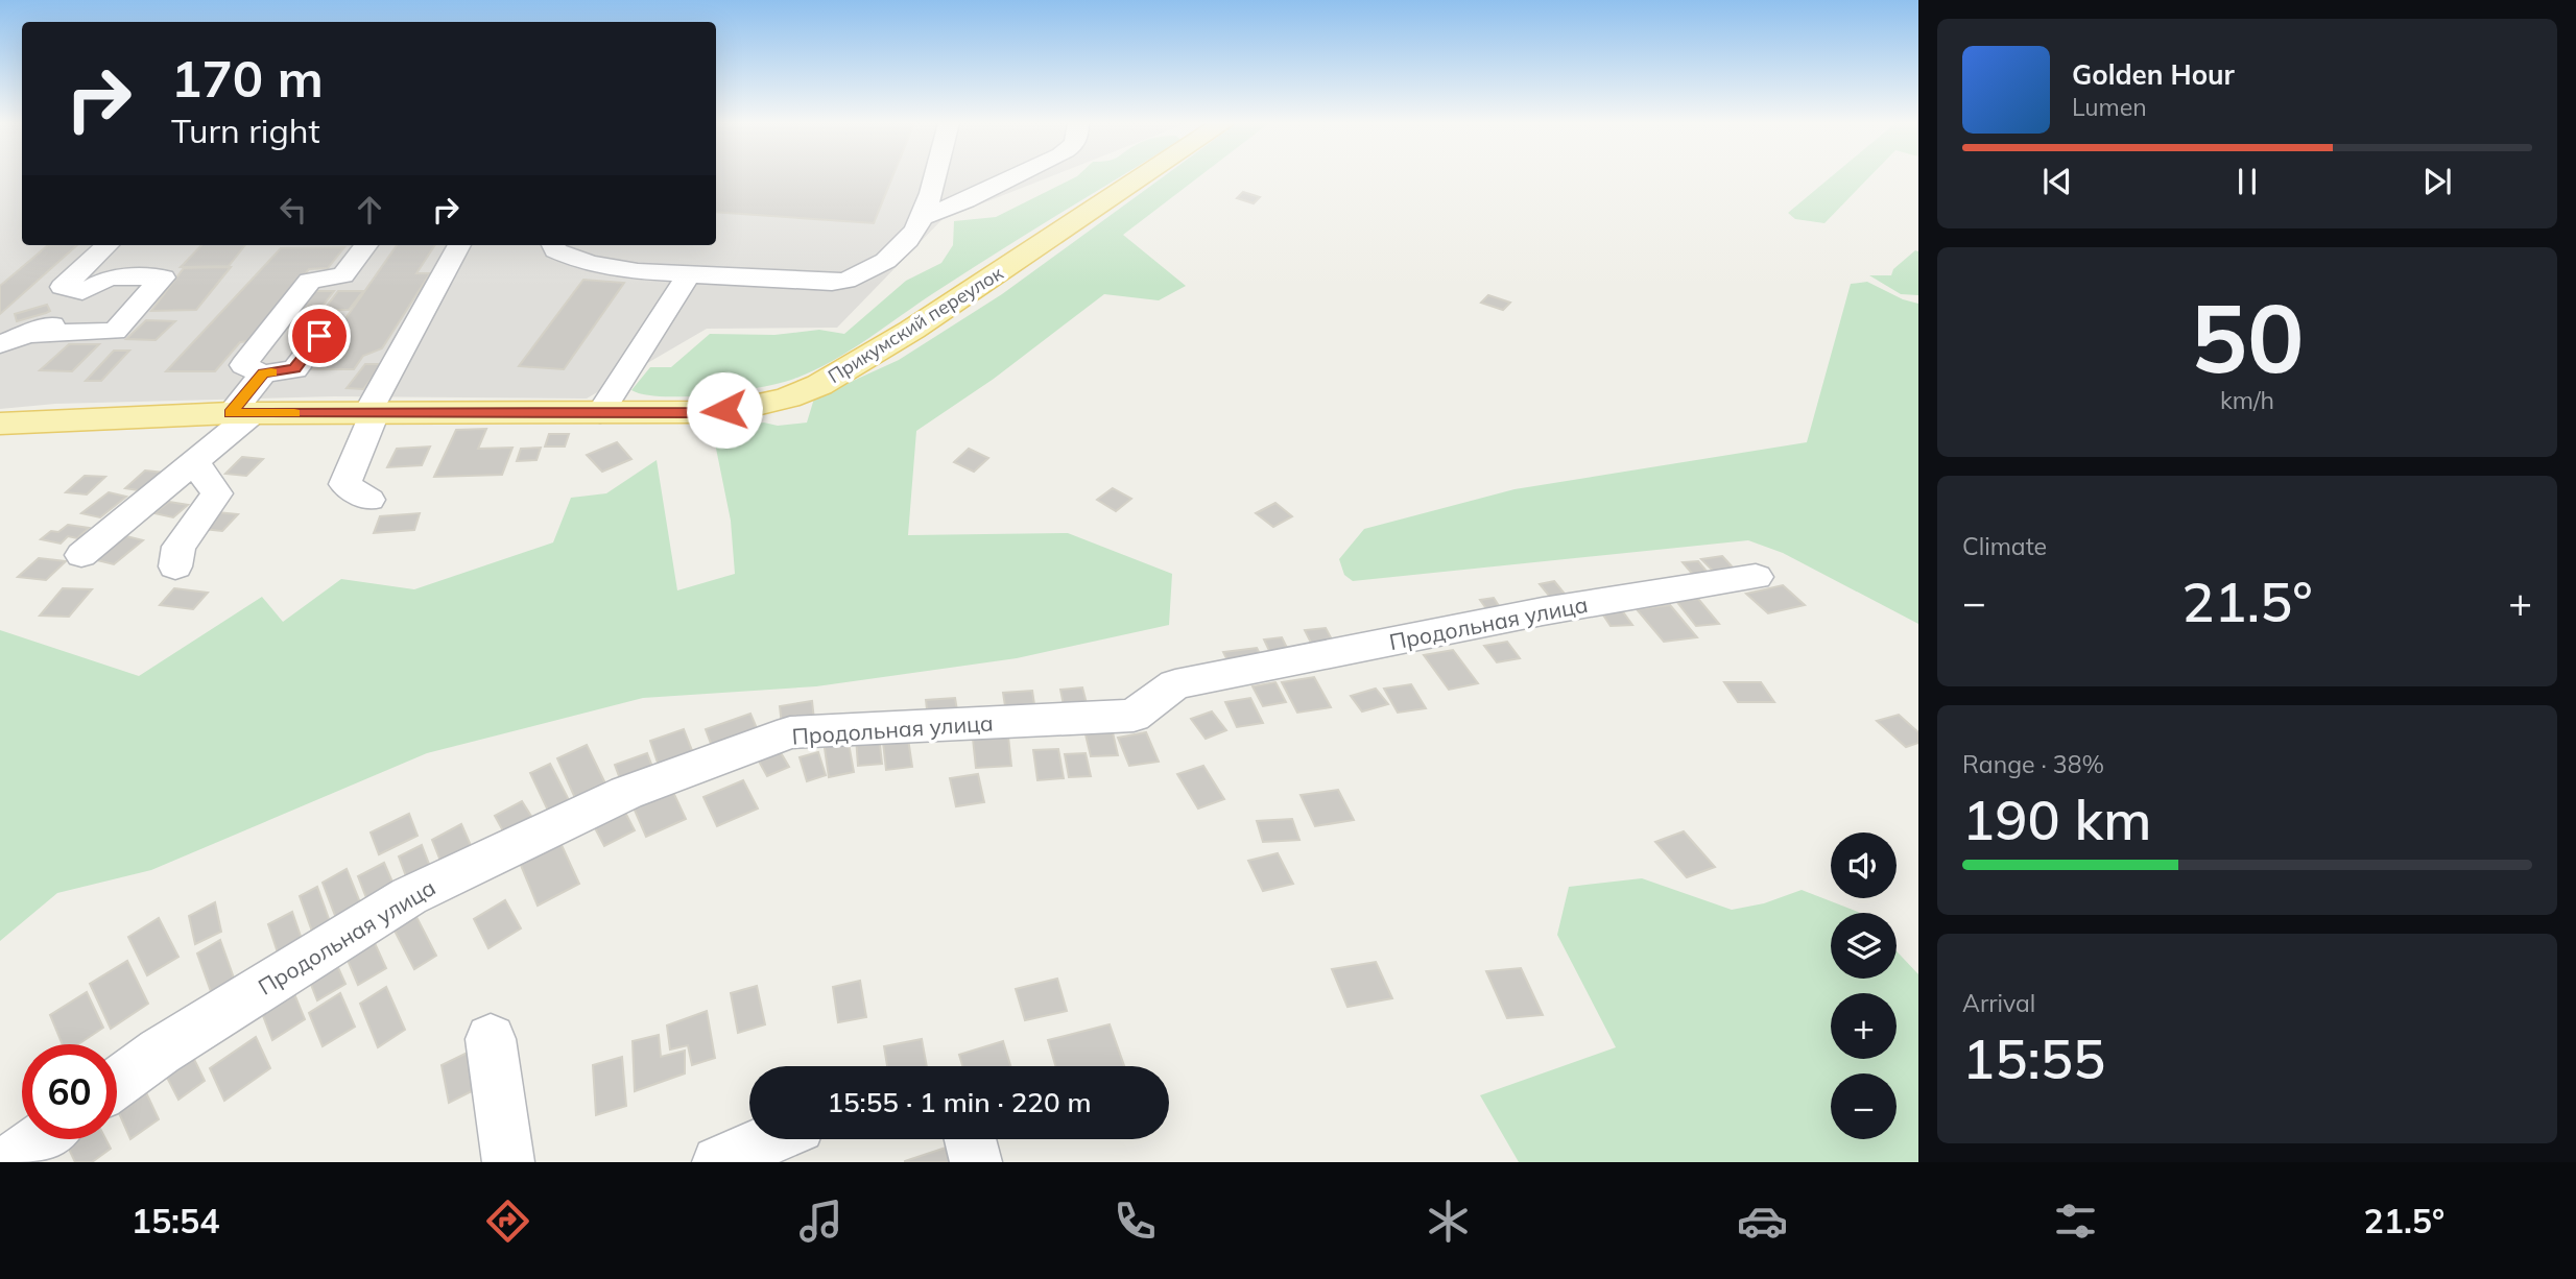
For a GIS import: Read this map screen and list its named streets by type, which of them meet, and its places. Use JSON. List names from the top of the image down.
{
  "streets": {
    "main road": ["Прикумский переулок"],
    "street": ["Продольная улица"]
  },
  "page": {
    "turn": ["170 m", "Turn right"],
    "song": ["Golden Hour", "Lumen"],
    "tile": [
      ["50", "km/h"],
      "Climate",
      ["Range · 38%", "190 km"],
      ["Arrival", "15:55"]
    ],
    "heat": ["−", "21.5°", "+"],
    "map_buttons": ["+", "−"],
    "limit": "60",
    "trip": "15:55 · 1 min · 220 m",
    "tabs": ["15:54", "21.5°"]
  }
}
